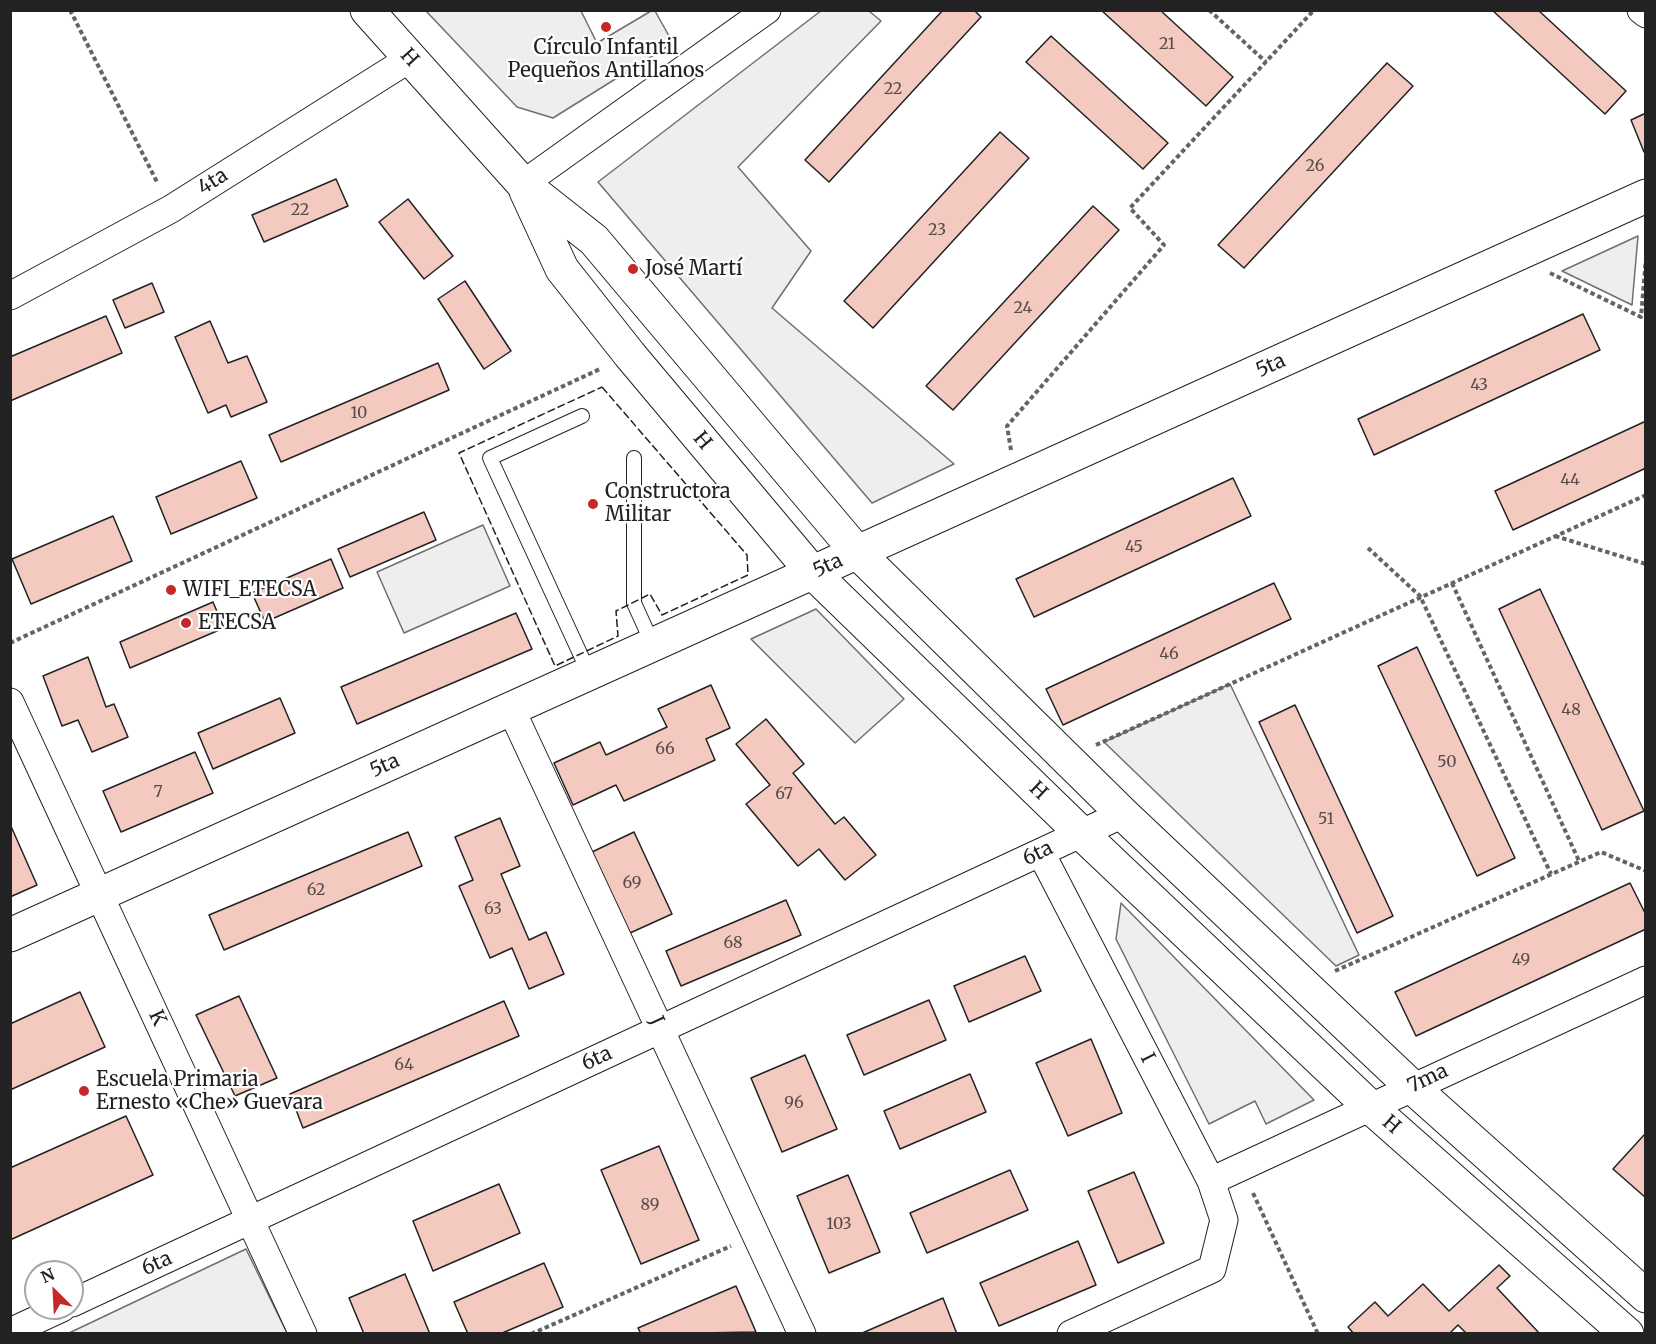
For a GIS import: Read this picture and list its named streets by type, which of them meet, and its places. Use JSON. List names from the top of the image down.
{
  "streets": {
    "street": [
      "H",
      "4ta",
      "5ta",
      "6ta",
      "K",
      "J",
      "I",
      "7ma"
    ]
  },
  "crossings": [
    ["H", "4ta"],
    ["H", "5ta"],
    ["H", "6ta"],
    ["H", "7ma"],
    ["5ta", "K"],
    ["5ta", "J"],
    ["6ta", "K"],
    ["6ta", "J"],
    ["6ta", "I"],
    ["I", "7ma"]
  ],
  "places": [
    "Círculo Infantil Pequeños Antillanos",
    "José Martí",
    "Constructora Militar",
    "WIFI_ETECSA",
    "ETECSA",
    "Escuela Primaria Ernesto «Che» Guevara"
  ],
  "house_numbers": [
    "21",
    "22",
    "26",
    "22",
    "23",
    "24",
    "43",
    "10",
    "44",
    "45",
    "46",
    "48",
    "66",
    "50",
    "7",
    "67",
    "51",
    "69",
    "62",
    "63",
    "68",
    "49",
    "64",
    "96",
    "89",
    "103"
  ],
  "north": "top left"
}
